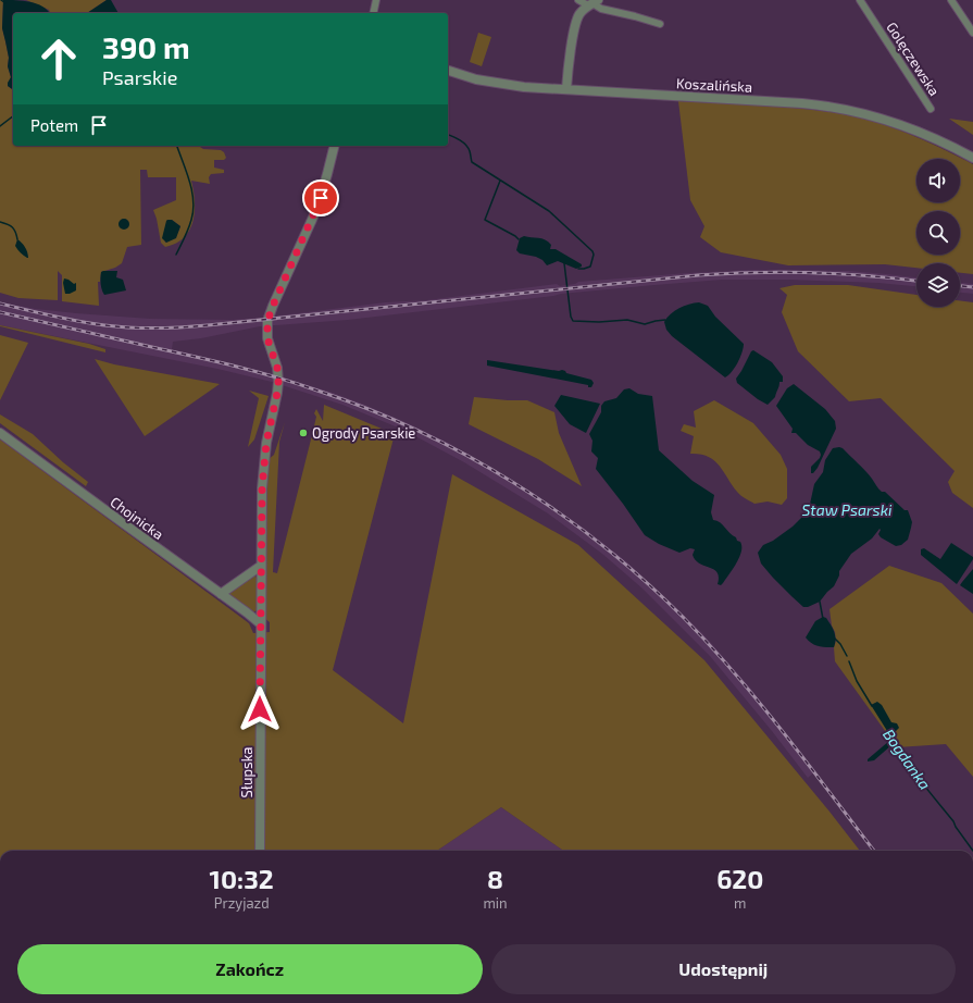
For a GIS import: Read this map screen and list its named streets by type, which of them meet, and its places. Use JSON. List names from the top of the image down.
{
  "streets": {
    "street": [
      "Golęczewska",
      "Koszalińska",
      "Chojnicka",
      "Słupska"
    ]
  },
  "crossings": [
    ["Chojnicka", "Słupska"]
  ],
  "water": ["Staw Psarski", "Bogdanka"],
  "places": ["Ogrody Psarskie"],
  "page": {
    "turn": ["390 m", "Psarskie"],
    "then": "Potem",
    "eta": [
      "10:32",
      "Przyjazd",
      "8",
      "min",
      "620",
      "m"
    ],
    "buttons": ["Zakończ", "Udostępnij"]
  }
}
